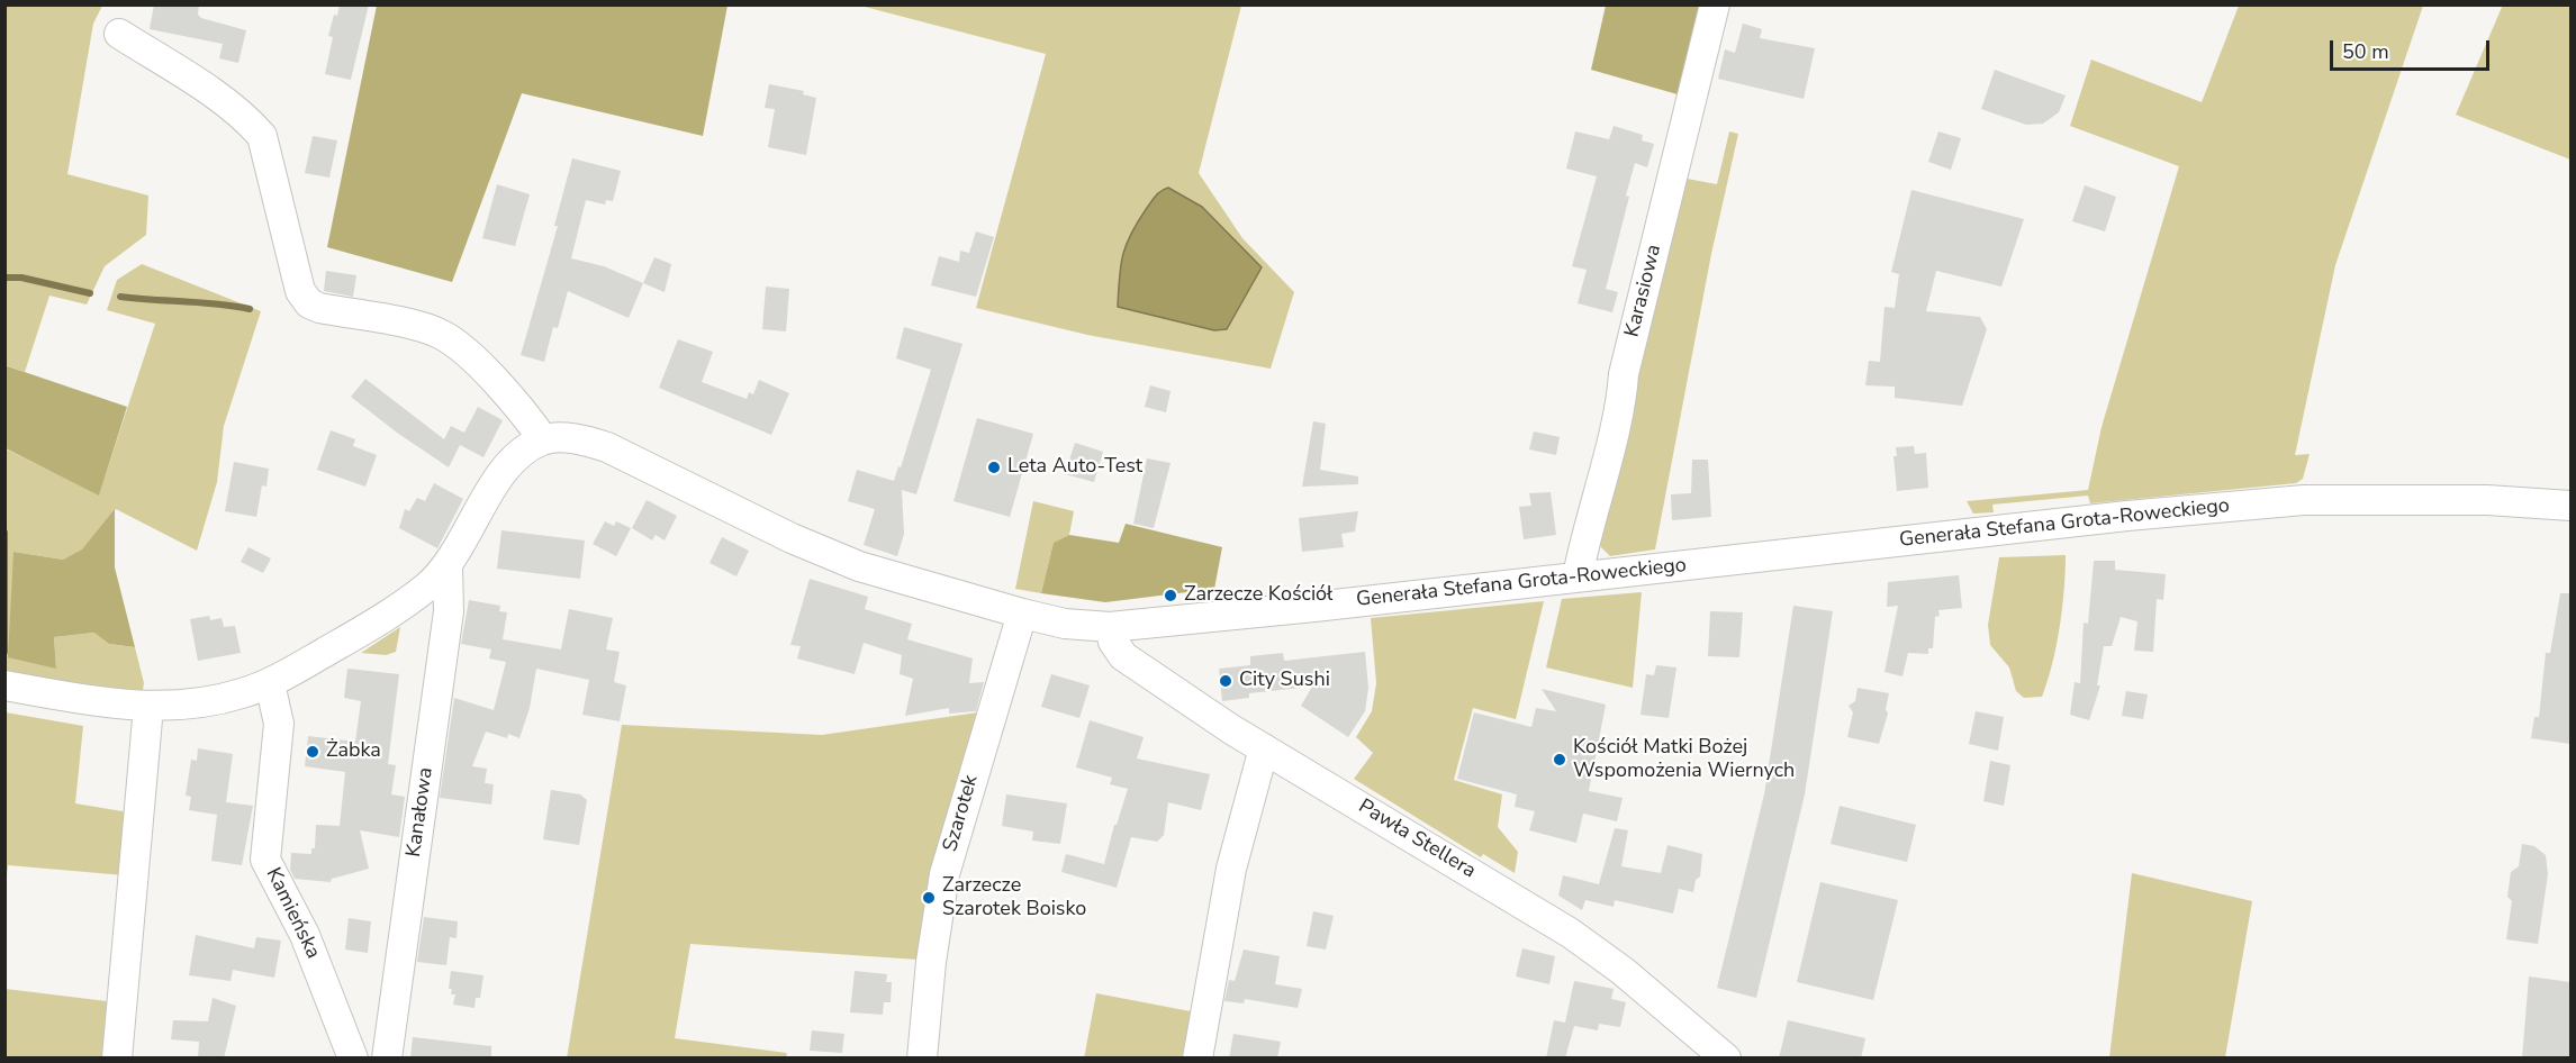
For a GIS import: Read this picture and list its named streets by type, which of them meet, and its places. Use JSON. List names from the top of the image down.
{
  "streets": {
    "street": [
      "Karasiowa",
      "Generała Stefana Grota-Roweckiego",
      "Kanałowa",
      "Szarotek",
      "Pawła Stellera",
      "Kamieńska"
    ]
  },
  "crossings": [
    ["Karasiowa", "Generała Stefana Grota-Roweckiego"],
    ["Generała Stefana Grota-Roweckiego", "Szarotek"],
    ["Generała Stefana Grota-Roweckiego", "Pawła Stellera"]
  ],
  "places": [
    "Leta Auto-Test",
    "Zarzecze Kościół",
    "City Sushi",
    "Żabka",
    "Kościół Matki Bożej Wspomożenia Wiernych",
    "Zarzecze Szarotek Boisko"
  ],
  "scale_bar": "50 m"
}
